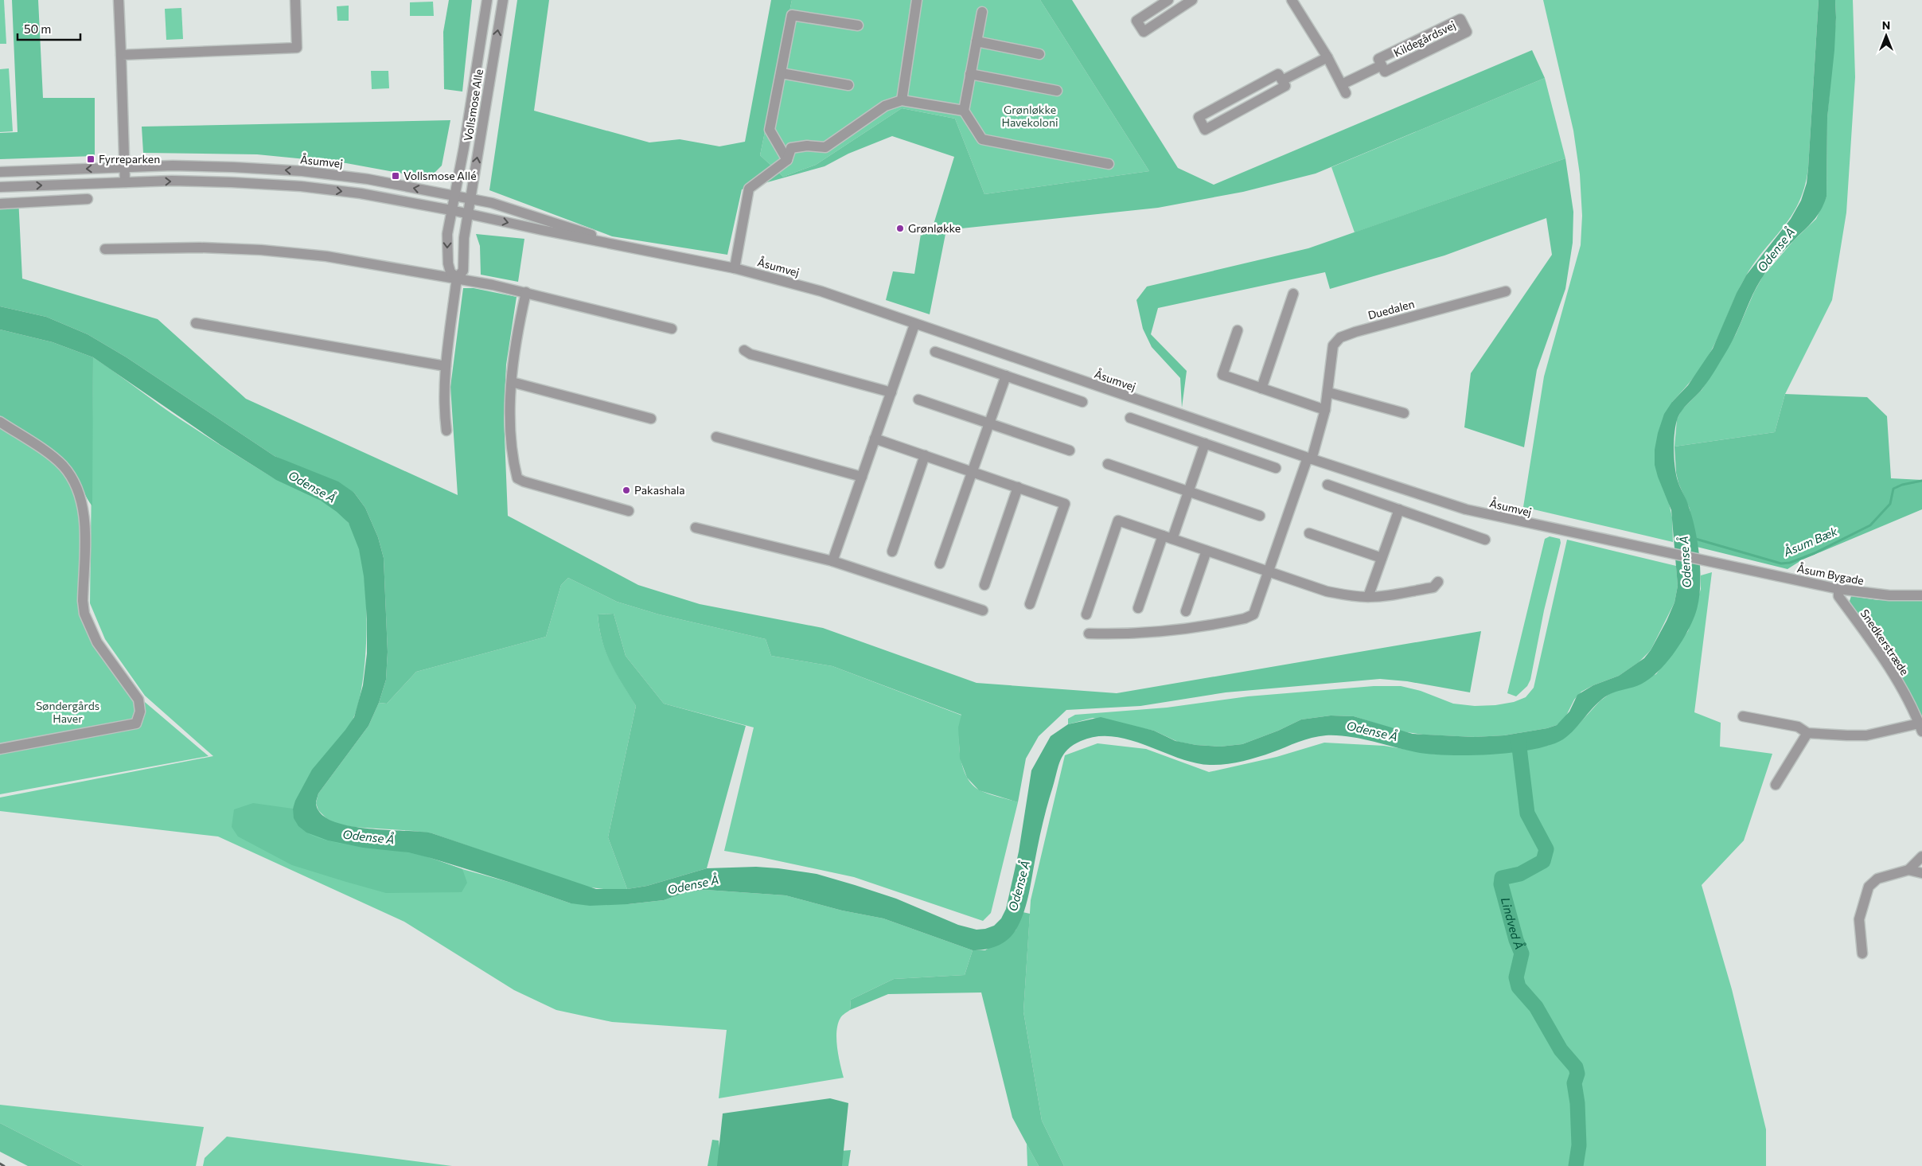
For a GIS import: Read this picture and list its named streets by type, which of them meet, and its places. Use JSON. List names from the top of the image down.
{
  "streets": {
    "street": [
      "Kildegårdsvej",
      "Vollsmose Alle",
      "Åsumvej",
      "Duedalen",
      "Åsum Bygade",
      "Snedkerstræde"
    ]
  },
  "crossings": [
    ["Vollsmose Alle", "Åsumvej"],
    ["Åsumvej", "Duedalen"],
    ["Åsumvej", "Åsum Bygade"],
    ["Åsum Bygade", "Snedkerstræde"]
  ],
  "water": ["Odense Å", "Åsum Bæk", "Lindved Å"],
  "parks": ["Grønløkke Havekoloni", "Søndergårds Haver"],
  "places": {
    "transit": ["Fyrreparken", "Vollsmose Allé"],
    "other": ["Grønløkke", "Pakashala"]
  },
  "scale_bar": "50 m",
  "north": "top"
}
